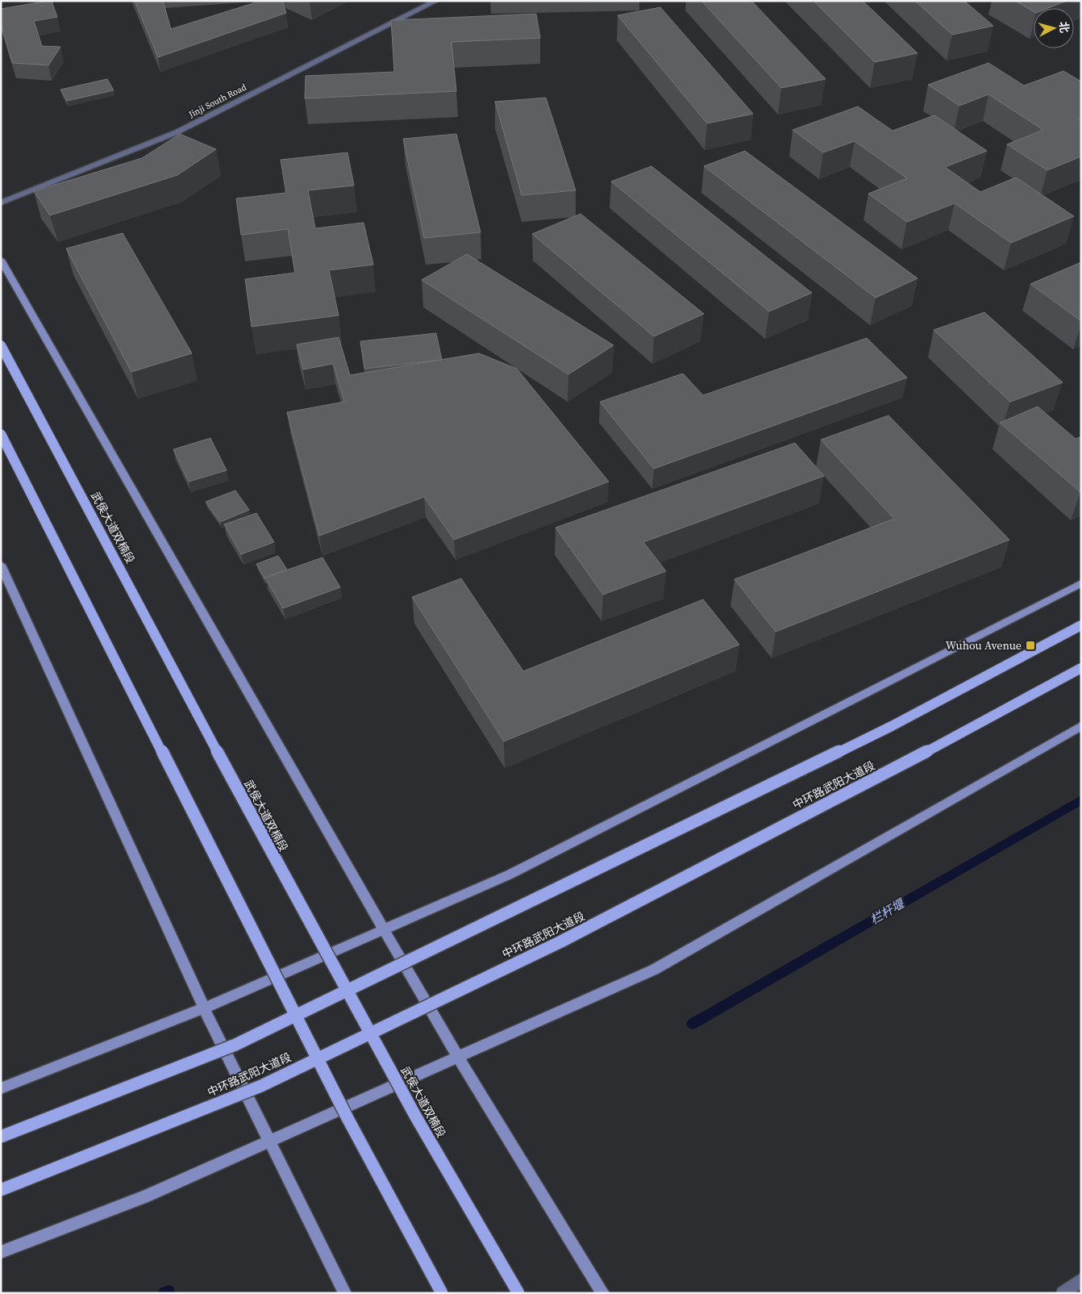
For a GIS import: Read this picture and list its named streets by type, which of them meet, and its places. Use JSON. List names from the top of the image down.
{
  "streets": {
    "main road": ["武侯大道双楠段", "中环路武阳大道段"],
    "street": ["Jinji South Road"]
  },
  "water": ["栏杆堰"],
  "places": {
    "transit": ["Wuhou Avenue"]
  },
  "north": "right"
}
